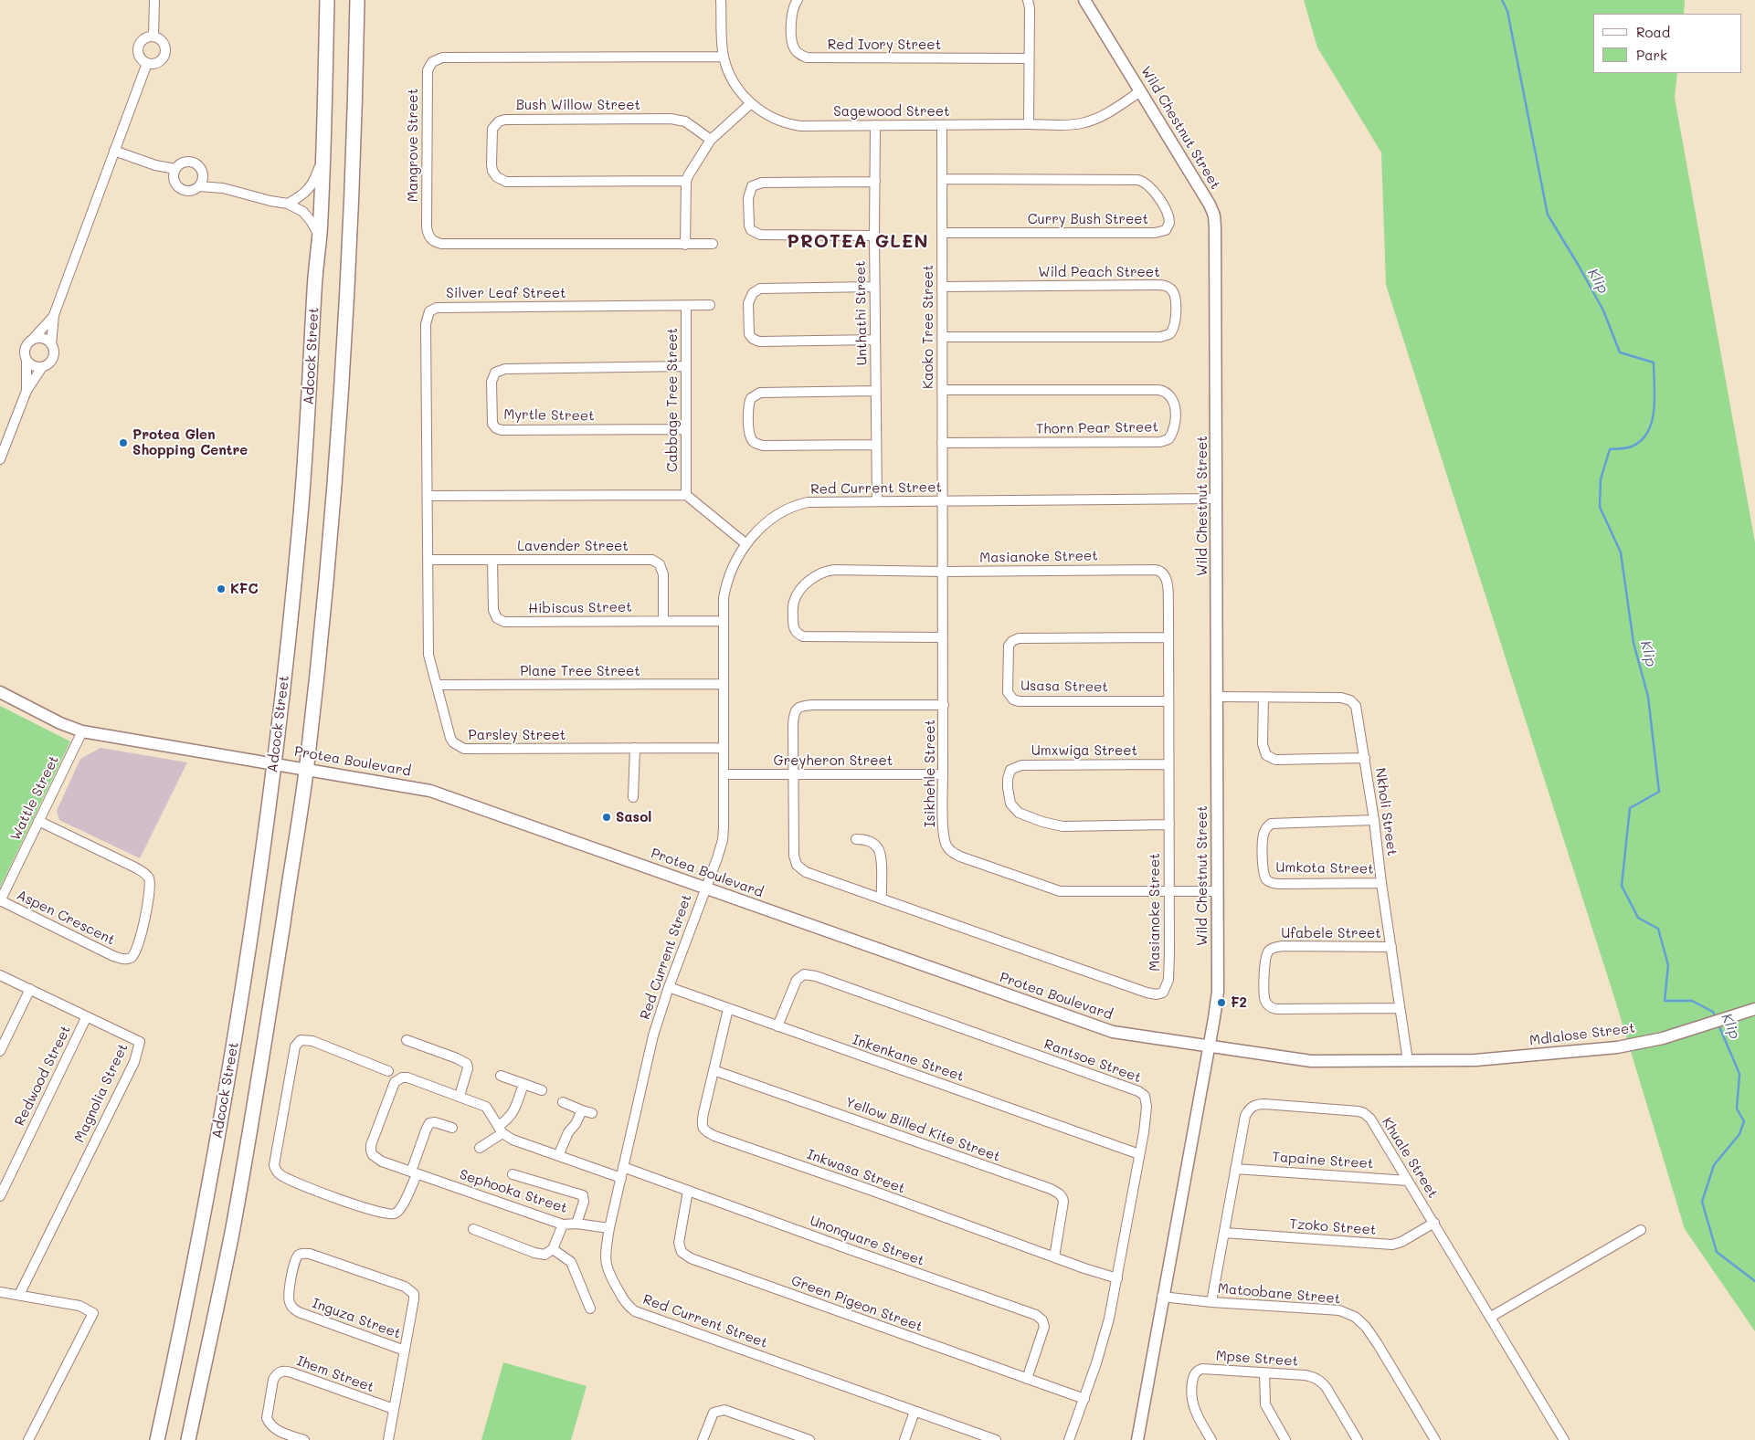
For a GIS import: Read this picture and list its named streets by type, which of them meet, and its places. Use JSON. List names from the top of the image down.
{
  "streets": {
    "main road": ["Adcock Street"],
    "street": [
      "Red Ivory Street",
      "Bush Willow Street",
      "Sagewood Street",
      "Wild Chestnut Street",
      "Mangrove Street",
      "Curry Bush Street",
      "Wild Peach Street",
      "Silver Leaf Street",
      "Unthathi Street",
      "Kaoko Tree Street",
      "Cabbage Tree Street",
      "Myrtle Street",
      "Thorn Pear Street",
      "Red Current Street",
      "Lavender Street",
      "Masianoke Street",
      "Hibiscus Street",
      "Plane Tree Street",
      "Usasa Street",
      "Parsley Street",
      "Umxwiga Street",
      "Greyheron Street",
      "Protea Boulevard",
      "Isikhehle Street",
      "Wattle Street",
      "Nkholi Street",
      "Umkota Street",
      "Aspen Crescent",
      "Ufabele Street",
      "Mdlalose Street",
      "Inkenkane Street",
      "Rantsoe Street",
      "Redwood Street",
      "Magnolia Street",
      "Yellow Billed Kite Street",
      "Khuale Street",
      "Tapaine Street",
      "Inkwasa Street",
      "Sephooka Street",
      "Tzoko Street",
      "Unonquare Street",
      "Matoobane Street",
      "Green Pigeon Street",
      "Inguza Street",
      "Mpse Street",
      "Ihem Street"
    ]
  },
  "crossings": [
    ["Sagewood Street", "Wild Chestnut Street"],
    ["Sagewood Street", "Mangrove Street"],
    ["Sagewood Street", "Unthathi Street"],
    ["Sagewood Street", "Kaoko Tree Street"],
    ["Wild Chestnut Street", "Red Current Street"],
    ["Wild Chestnut Street", "Protea Boulevard"],
    ["Wild Chestnut Street", "Isikhehle Street"],
    ["Wild Chestnut Street", "Nkholi Street"],
    ["Wild Chestnut Street", "Matoobane Street"],
    ["Curry Bush Street", "Kaoko Tree Street"],
    ["Wild Peach Street", "Kaoko Tree Street"],
    ["Silver Leaf Street", "Cabbage Tree Street"],
    ["Silver Leaf Street", "Parsley Street"],
    ["Unthathi Street", "Red Current Street"],
    ["Kaoko Tree Street", "Thorn Pear Street"],
    ["Kaoko Tree Street", "Red Current Street"],
    ["Kaoko Tree Street", "Isikhehle Street"],
    ["Adcock Street", "Protea Boulevard"],
    ["Cabbage Tree Street", "Myrtle Street"],
    ["Red Current Street", "Hibiscus Street"],
    ["Red Current Street", "Plane Tree Street"],
    ["Red Current Street", "Parsley Street"],
    ["Red Current Street", "Greyheron Street"],
    ["Red Current Street", "Protea Boulevard"],
    ["Red Current Street", "Isikhehle Street"],
    ["Red Current Street", "Inkenkane Street"],
    ["Red Current Street", "Sephooka Street"],
    ["Red Current Street", "Unonquare Street"],
    ["Lavender Street", "Hibiscus Street"],
    ["Lavender Street", "Parsley Street"],
    ["Masianoke Street", "Usasa Street"],
    ["Masianoke Street", "Umxwiga Street"],
    ["Masianoke Street", "Greyheron Street"],
    ["Masianoke Street", "Isikhehle Street"],
    ["Plane Tree Street", "Parsley Street"],
    ["Greyheron Street", "Isikhehle Street"],
    ["Protea Boulevard", "Wattle Street"],
    ["Protea Boulevard", "Nkholi Street"],
    ["Protea Boulevard", "Mdlalose Street"],
    ["Wattle Street", "Aspen Crescent"],
    ["Nkholi Street", "Umkota Street"],
    ["Nkholi Street", "Ufabele Street"],
    ["Nkholi Street", "Mdlalose Street"],
    ["Inkenkane Street", "Rantsoe Street"],
    ["Inkenkane Street", "Inkwasa Street"],
    ["Rantsoe Street", "Inkwasa Street"],
    ["Rantsoe Street", "Green Pigeon Street"],
    ["Redwood Street", "Magnolia Street"],
    ["Yellow Billed Kite Street", "Inkwasa Street"],
    ["Khuale Street", "Tapaine Street"],
    ["Khuale Street", "Tzoko Street"],
    ["Khuale Street", "Matoobane Street"],
    ["Unonquare Street", "Green Pigeon Street"]
  ],
  "districts": ["PROTEA GLEN"],
  "water": ["Klip"],
  "places": [
    "Protea Glen Shopping Centre",
    "KFC",
    "Sasol",
    "F2"
  ],
  "legend": ["Road", "Park"]
}
